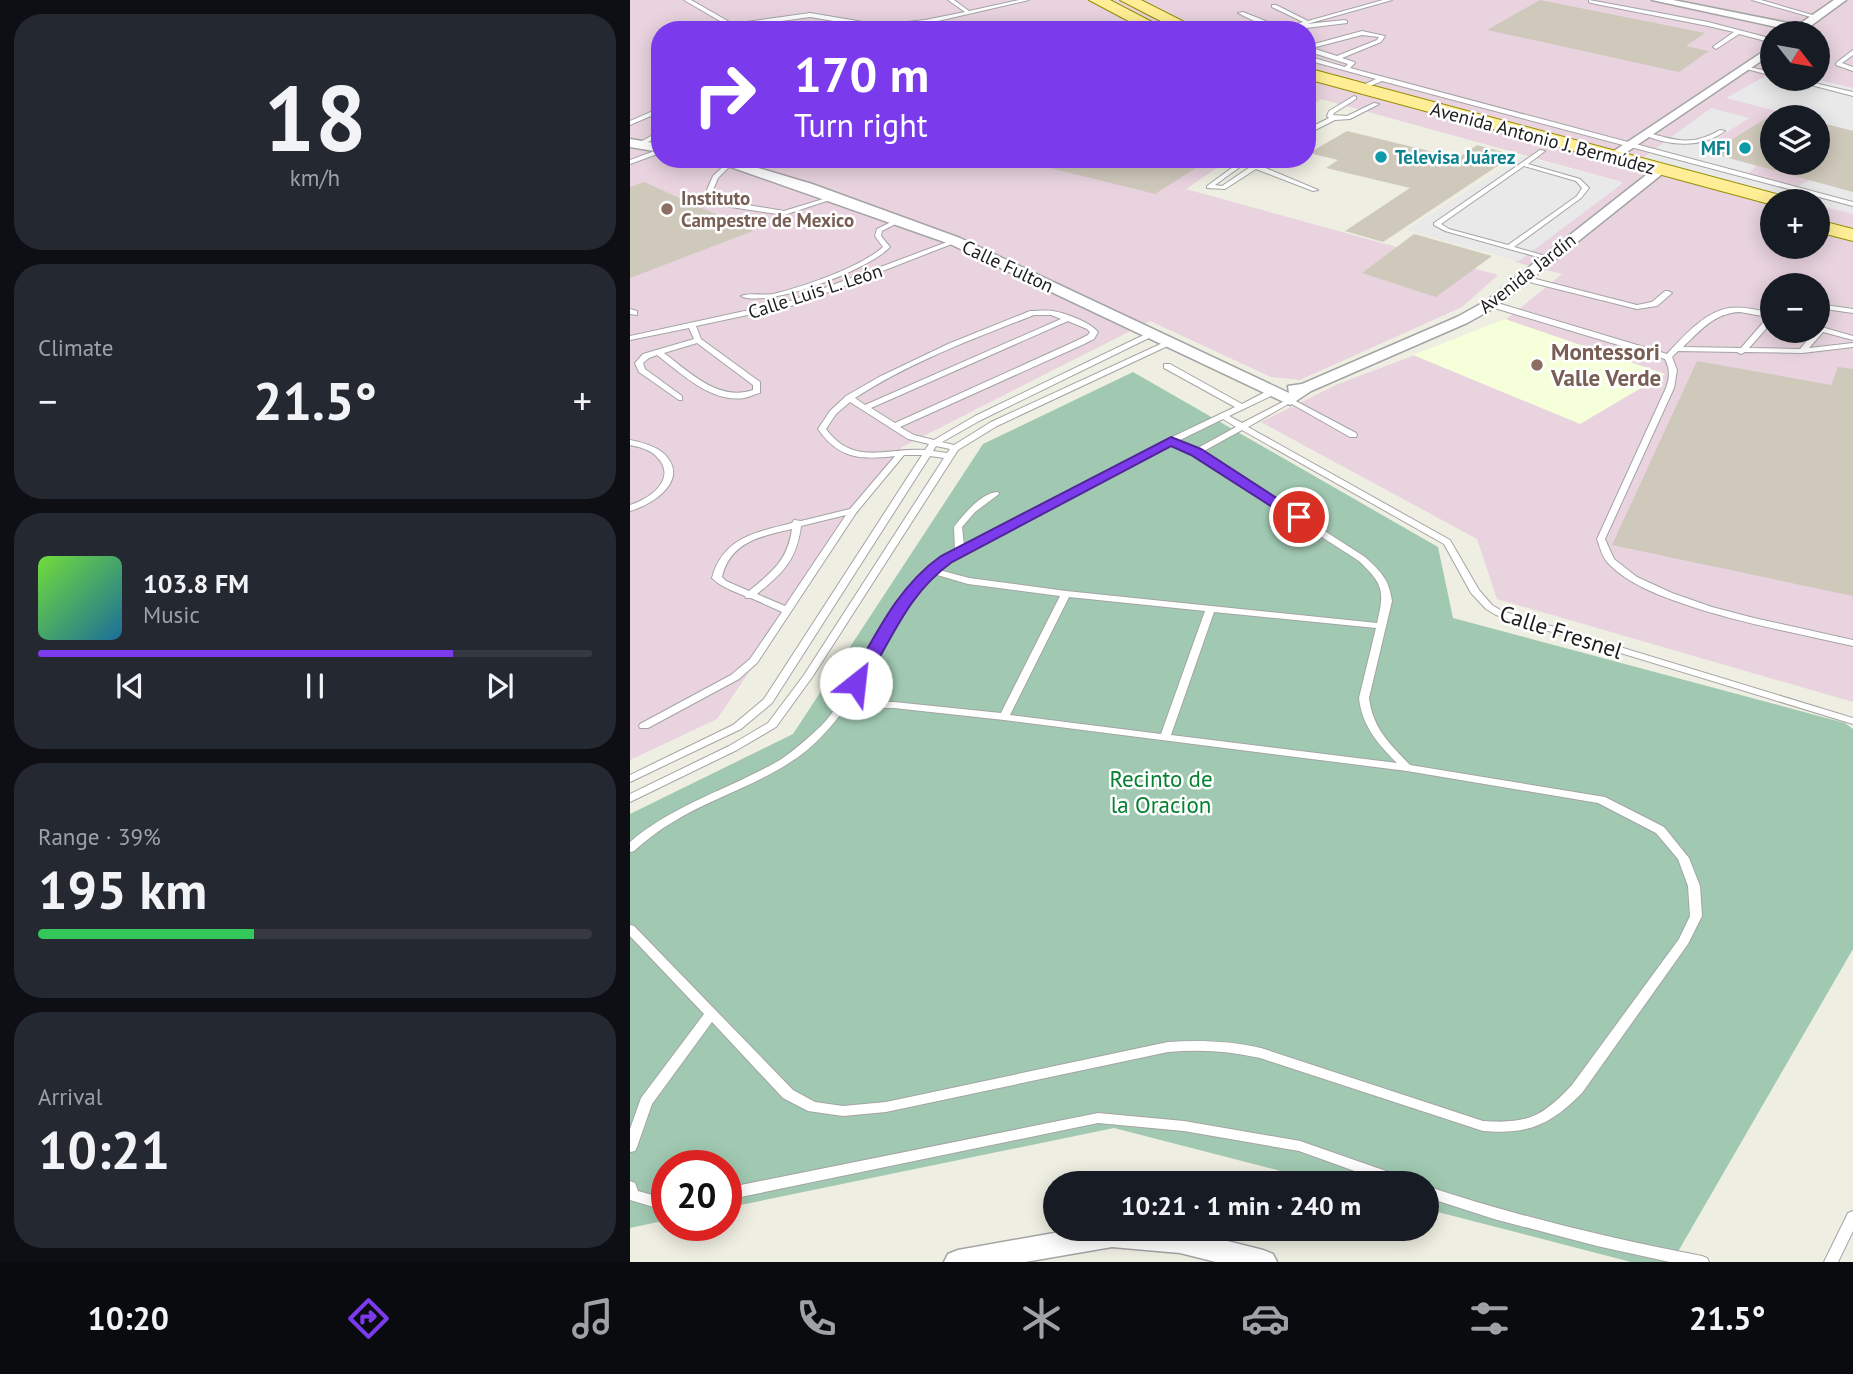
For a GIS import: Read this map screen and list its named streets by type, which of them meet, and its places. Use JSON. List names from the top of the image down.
{
  "streets": {
    "main road": ["Avenida Antonio J. Bermúdez"],
    "street": ["Calle Fulton", "Avenida Jardín"],
    "lane": ["Calle Luis L. León", "Calle Fresnel"]
  },
  "crossings": [
    ["Avenida Antonio J. Bermúdez", "Avenida Jardín"],
    ["Calle Fulton", "Avenida Jardín"],
    ["Calle Fulton", "Calle Luis L. León"]
  ],
  "parks": ["Recinto de la Oracion"],
  "places": [
    "MFI",
    "Televisa Juárez",
    "Instituto Campestre de Mexico",
    "Montessori Valle Verde"
  ],
  "north": "bottom right",
  "page": {
    "tile": [
      ["18", "km/h"],
      "Climate",
      ["Range · 39%", "195 km"],
      ["Arrival", "10:21"]
    ],
    "map_buttons": ["+", "−"],
    "turn": ["170 m", "Turn right"],
    "heat": ["−", "21.5°", "+"],
    "song": ["103.8 FM", "Music"],
    "limit": "20",
    "trip": "10:21 · 1 min · 240 m",
    "tabs": ["10:20", "21.5°"]
  }
}
